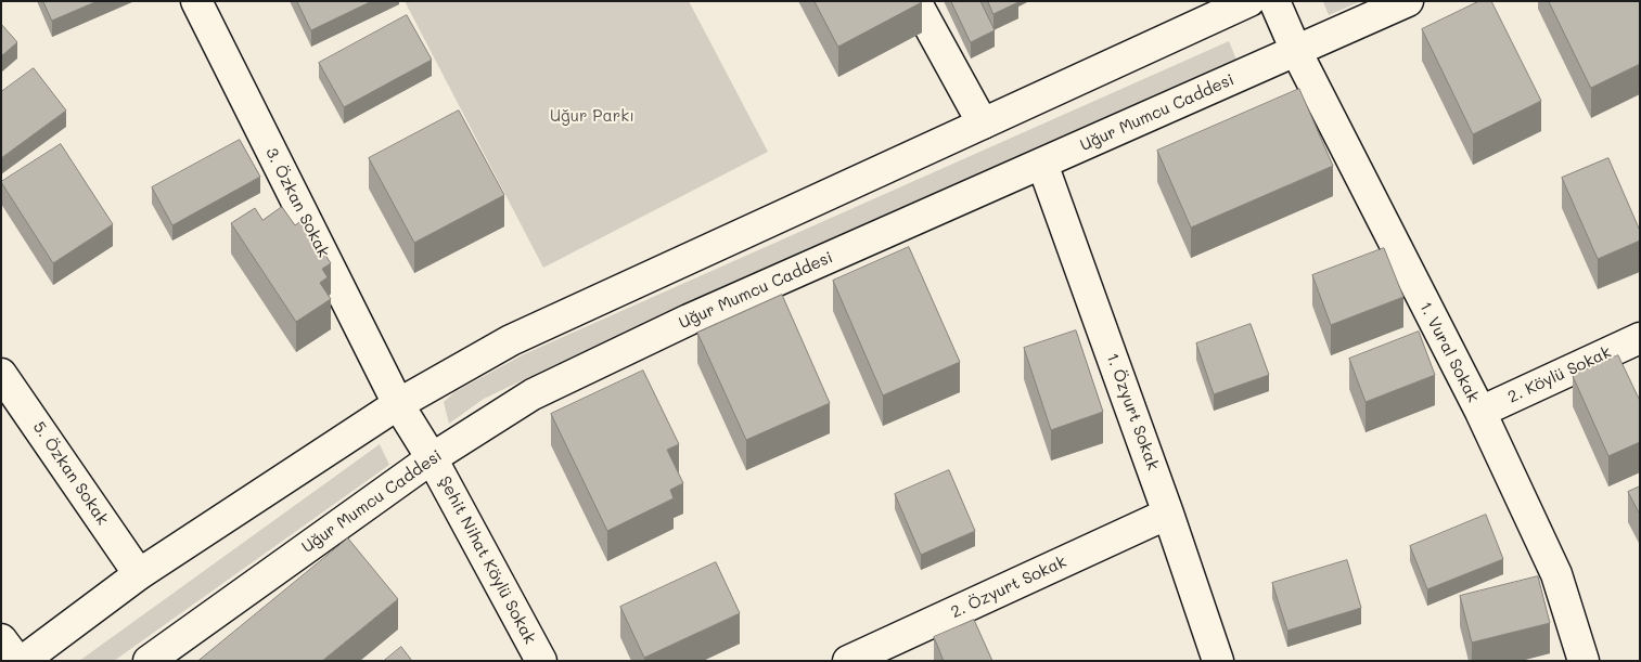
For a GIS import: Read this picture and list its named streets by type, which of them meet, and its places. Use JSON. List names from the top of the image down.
{
  "streets": {
    "street": [
      "Uğur Mumcu Caddesi",
      "3. Özkan Sokak",
      "1. Vural Sokak",
      "2. Köylü Sokak",
      "1. Özyurt Sokak",
      "5. Özkan Sokak",
      "Şehit Nihat Köylü Sokak",
      "2. Özyurt Sokak"
    ]
  },
  "crossings": [
    ["Uğur Mumcu Caddesi", "3. Özkan Sokak"],
    ["Uğur Mumcu Caddesi", "1. Vural Sokak"],
    ["Uğur Mumcu Caddesi", "1. Özyurt Sokak"],
    ["Uğur Mumcu Caddesi", "Şehit Nihat Köylü Sokak"],
    ["3. Özkan Sokak", "Şehit Nihat Köylü Sokak"],
    ["1. Vural Sokak", "2. Köylü Sokak"],
    ["1. Özyurt Sokak", "2. Özyurt Sokak"]
  ],
  "parks": ["Uğur Parkı"]
}
